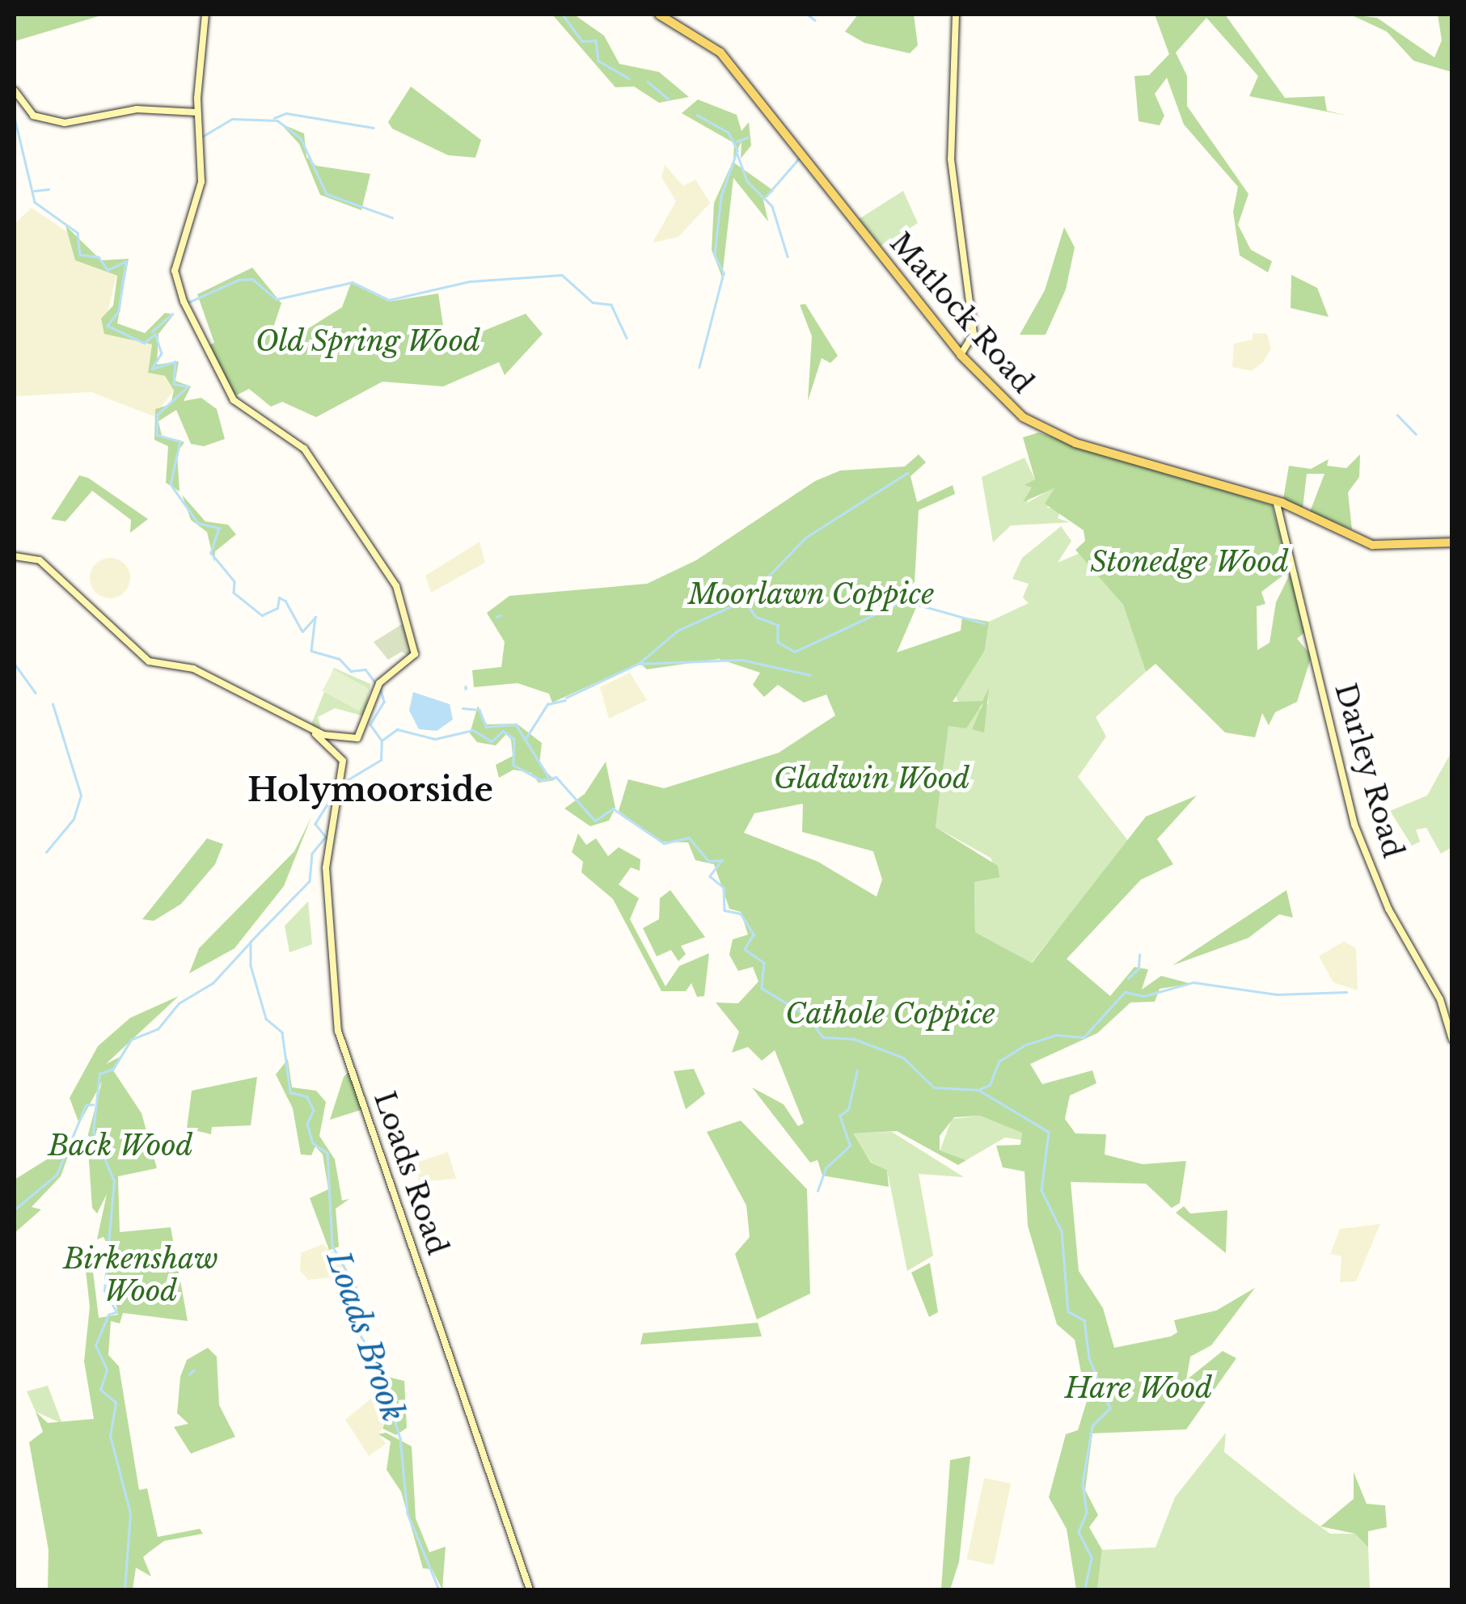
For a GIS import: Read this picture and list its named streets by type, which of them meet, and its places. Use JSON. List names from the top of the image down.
{
  "streets": {
    "main road": ["Matlock Road"],
    "street": ["Darley Road", "Loads Road"]
  },
  "crossings": [
    ["Matlock Road", "Darley Road"]
  ],
  "districts": ["Holymoorside"],
  "water": ["Loads Brook"],
  "parks": [
    "Old Spring Wood",
    "Stonedge Wood",
    "Moorlawn Coppice",
    "Gladwin Wood",
    "Cathole Coppice",
    "Back Wood",
    "Birkenshaw Wood",
    "Hare Wood"
  ]
}
